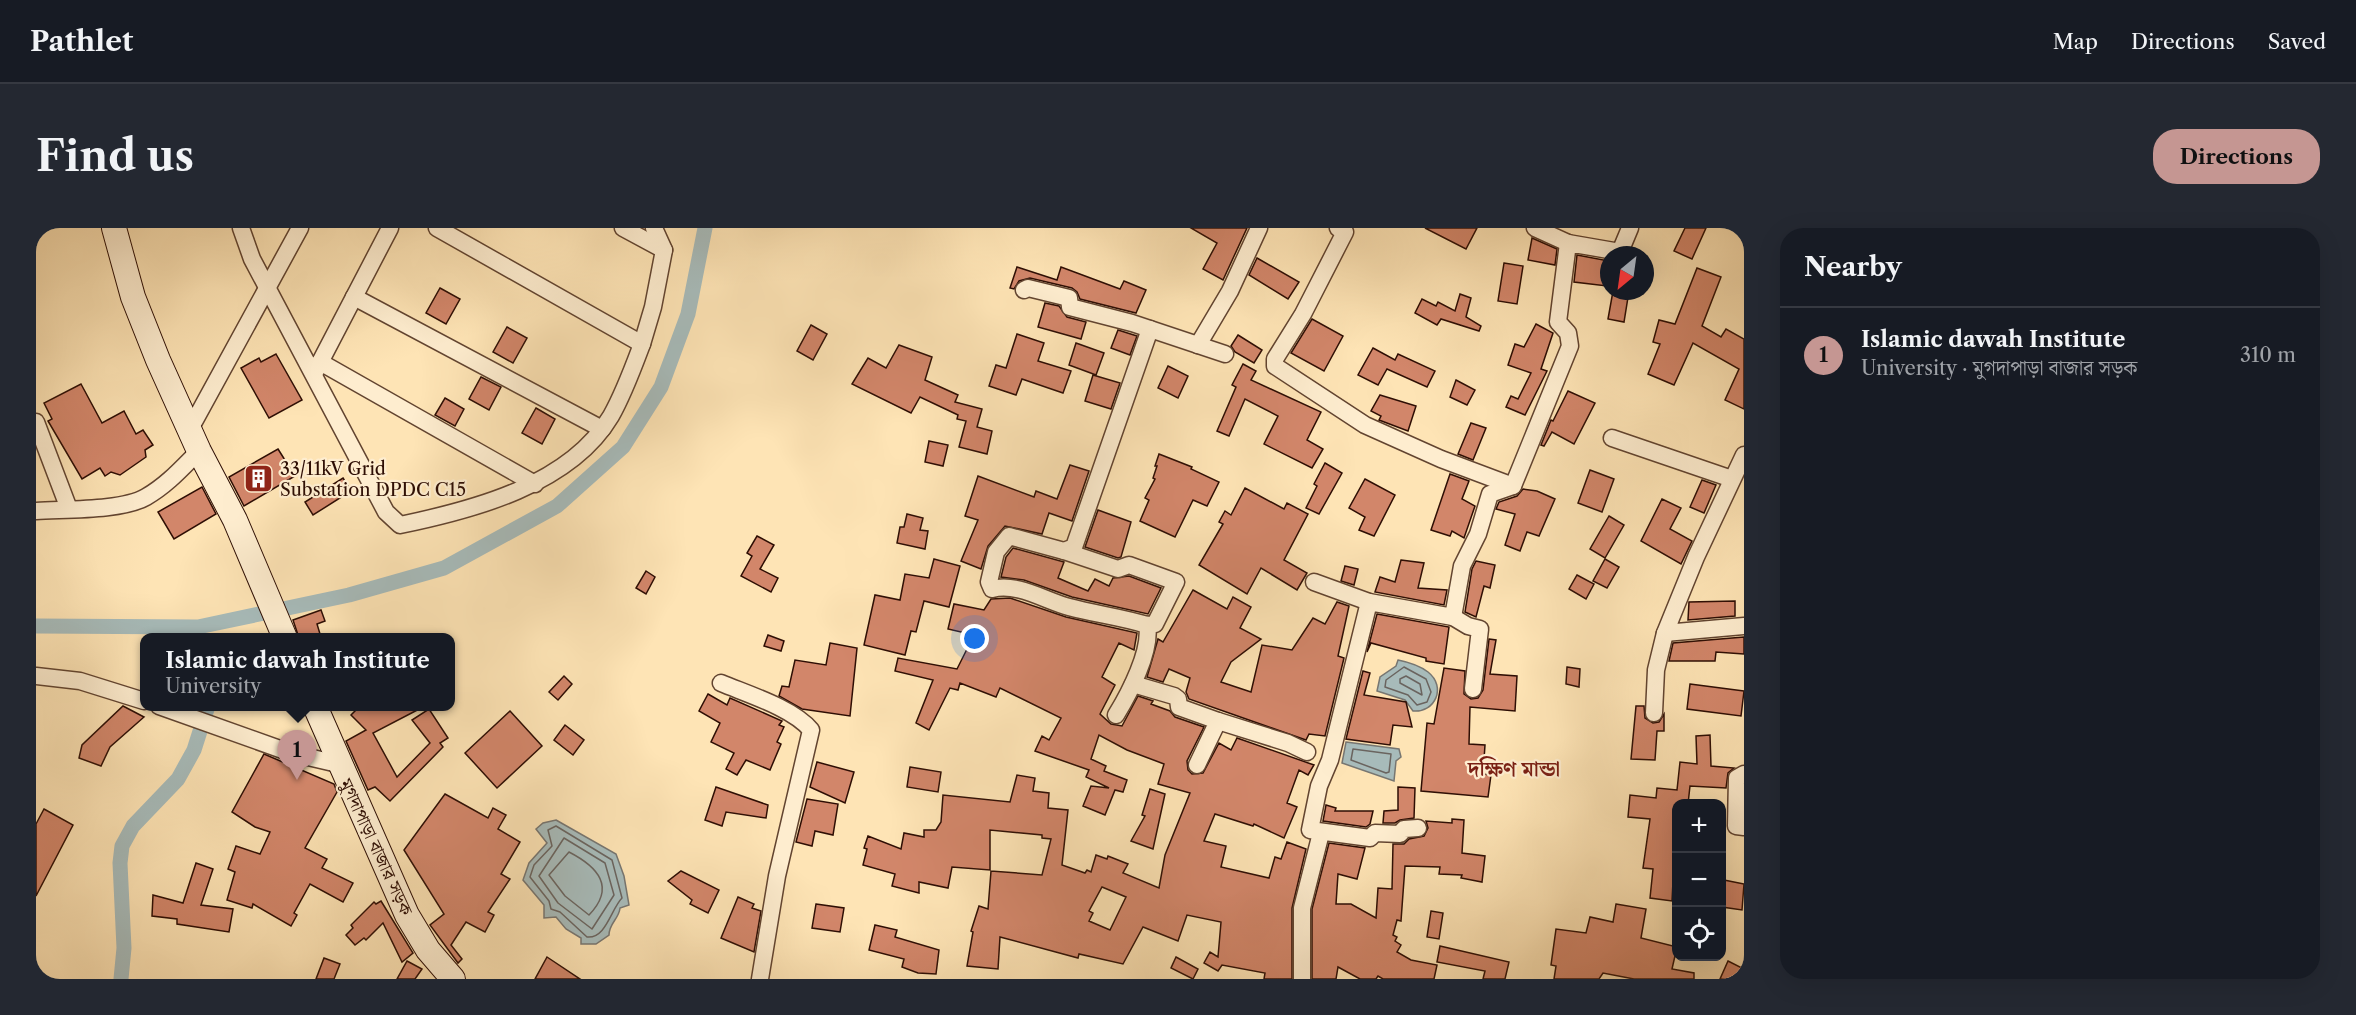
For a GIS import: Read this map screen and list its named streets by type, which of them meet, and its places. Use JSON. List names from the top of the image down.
{
  "streets": {
    "street": ["মুগদাপাড়া বাজার সড়ক"]
  },
  "districts": ["দক্ষিণ মান্ডা"],
  "places": {
    "building": ["33/11kV Grid Substation DPDC C15"]
  },
  "north": "bottom left",
  "page": {
    "header": "Pathlet",
    "nav": ["Map", "Directions", "Saved"],
    "buttons": "Directions",
    "title": "Find us",
    "heading": "Nearby",
    "list": [
      {
        "mark": "1",
        "name": "Islamic dawah Institute",
        "note": "University · মুগদাপাড়া বাজার সড়ক",
        "value": "310 m"
      }
    ],
    "popup": ["Islamic dawah Institute", "University"],
    "pins": "1",
    "map_buttons": ["+", "−"]
  }
}
